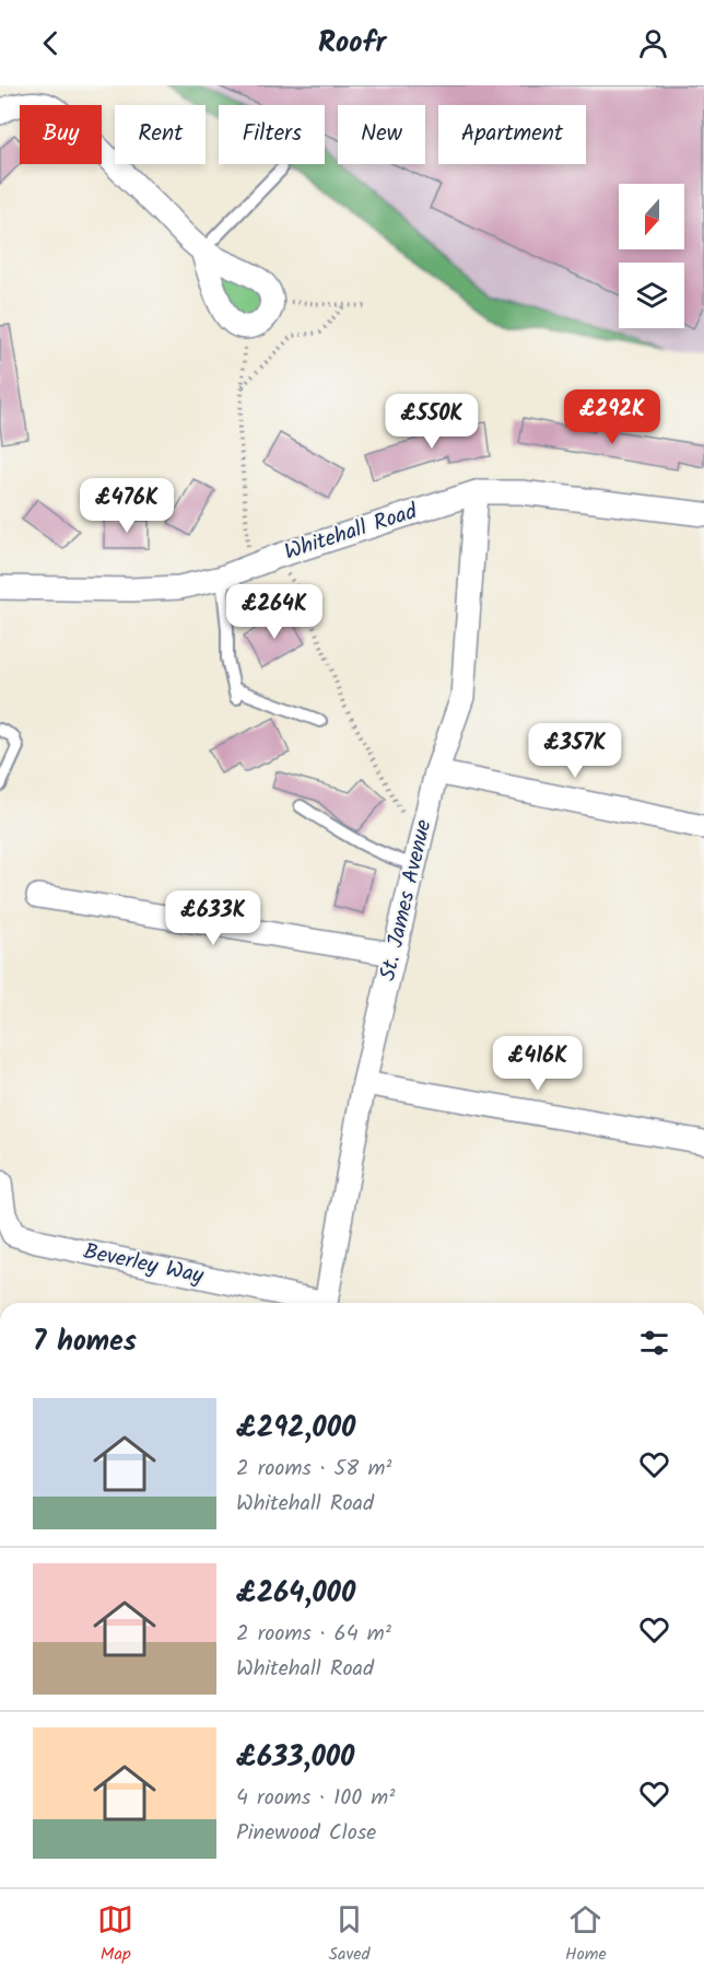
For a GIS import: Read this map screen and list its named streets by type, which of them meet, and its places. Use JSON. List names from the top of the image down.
{
  "streets": {
    "street": ["Whitehall Road", "St. James Avenue", "Beverley Way"]
  },
  "crossings": [
    ["Whitehall Road", "St. James Avenue"]
  ],
  "north": "bottom",
  "page": {
    "header": "Roofr",
    "chip": [
      "Buy",
      "Rent",
      "Filters",
      "New",
      "Apartment"
    ],
    "price": [
      "£292K",
      "£550K",
      "£476K",
      "£264K",
      "£357K",
      "£633K",
      "£416K"
    ],
    "heading": "7 homes",
    "list": [
      {
        "name": "£292,000",
        "note": "2 rooms · 58 m² · Whitehall Road"
      },
      {
        "name": "£264,000",
        "note": "2 rooms · 64 m² · Whitehall Road"
      },
      {
        "name": "£633,000",
        "note": "4 rooms · 100 m² · Pinewood Close"
      }
    ],
    "tabs": ["Map", "Saved", "Home"]
  }
}
